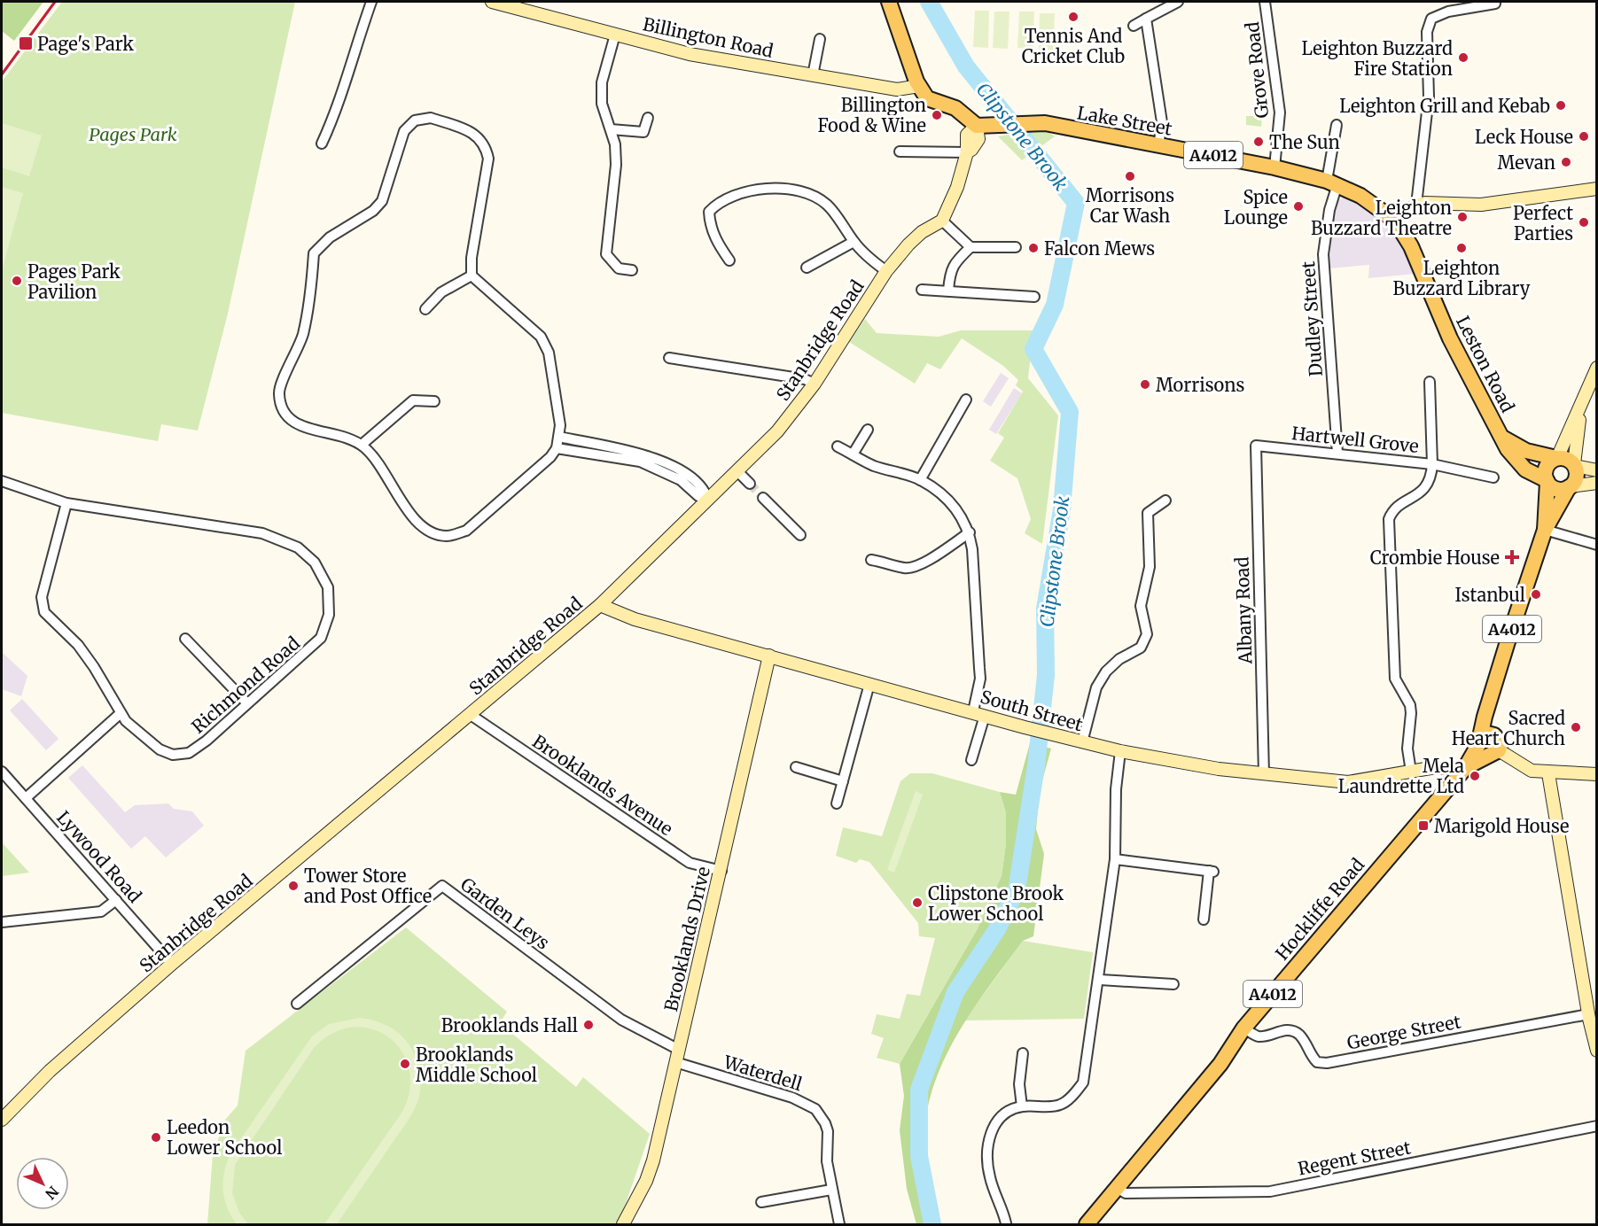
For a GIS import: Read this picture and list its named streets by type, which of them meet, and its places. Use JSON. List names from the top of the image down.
{
  "streets": {
    "main road": [
      "Lake Street",
      "A4012",
      "Leston Road",
      "Hockliffe Road"
    ],
    "street": [
      "Billington Road",
      "Grove Road",
      "Dudley Street",
      "Stanbridge Road",
      "Hartwell Grove",
      "Albany Road",
      "Richmond Road",
      "South Street",
      "Brooklands Avenue",
      "Lywood Road",
      "Garden Leys",
      "Brooklands Drive",
      "George Street",
      "Waterdell",
      "Regent Street"
    ]
  },
  "crossings": [
    ["Grove Road", "Lake Street"],
    ["Lake Street", "Dudley Street"],
    ["Lake Street", "Leston Road"],
    ["A4012", "Leston Road"],
    ["A4012", "Hockliffe Road"],
    ["Dudley Street", "Hartwell Grove"],
    ["Stanbridge Road", "South Street"],
    ["Stanbridge Road", "Brooklands Avenue"],
    ["Stanbridge Road", "Lywood Road"],
    ["Hartwell Grove", "Albany Road"],
    ["Albany Road", "South Street"],
    ["South Street", "Hockliffe Road"],
    ["South Street", "Brooklands Drive"],
    ["Brooklands Avenue", "Brooklands Drive"],
    ["Hockliffe Road", "George Street"],
    ["Hockliffe Road", "Regent Street"],
    ["Garden Leys", "Brooklands Drive"],
    ["Brooklands Drive", "Waterdell"]
  ],
  "water": ["Clipstone Brook"],
  "parks": ["Pages Park"],
  "places": {
    "other": [
      "Tennis And Cricket Club",
      "Leighton Buzzard Fire Station",
      "Leighton Grill and Kebab",
      "Billington Food & Wine",
      "Leck House",
      "The Sun",
      "Mevan",
      "Morrisons Car Wash",
      "Spice Lounge",
      "Leighton Buzzard Theatre",
      "Perfect Parties",
      "Falcon Mews",
      "Leighton Buzzard Library",
      "Pages Park Pavilion",
      "Morrisons",
      "Istanbul",
      "Sacred Heart Church",
      "Mela Laundrette Ltd",
      "Tower Store and Post Office",
      "Clipstone Brook Lower School",
      "Brooklands Hall",
      "Brooklands Middle School",
      "Leedon Lower School"
    ],
    "transit": ["Page's Park", "Marigold House"],
    "health": ["Crombie House"]
  },
  "north": "bottom right"
}
